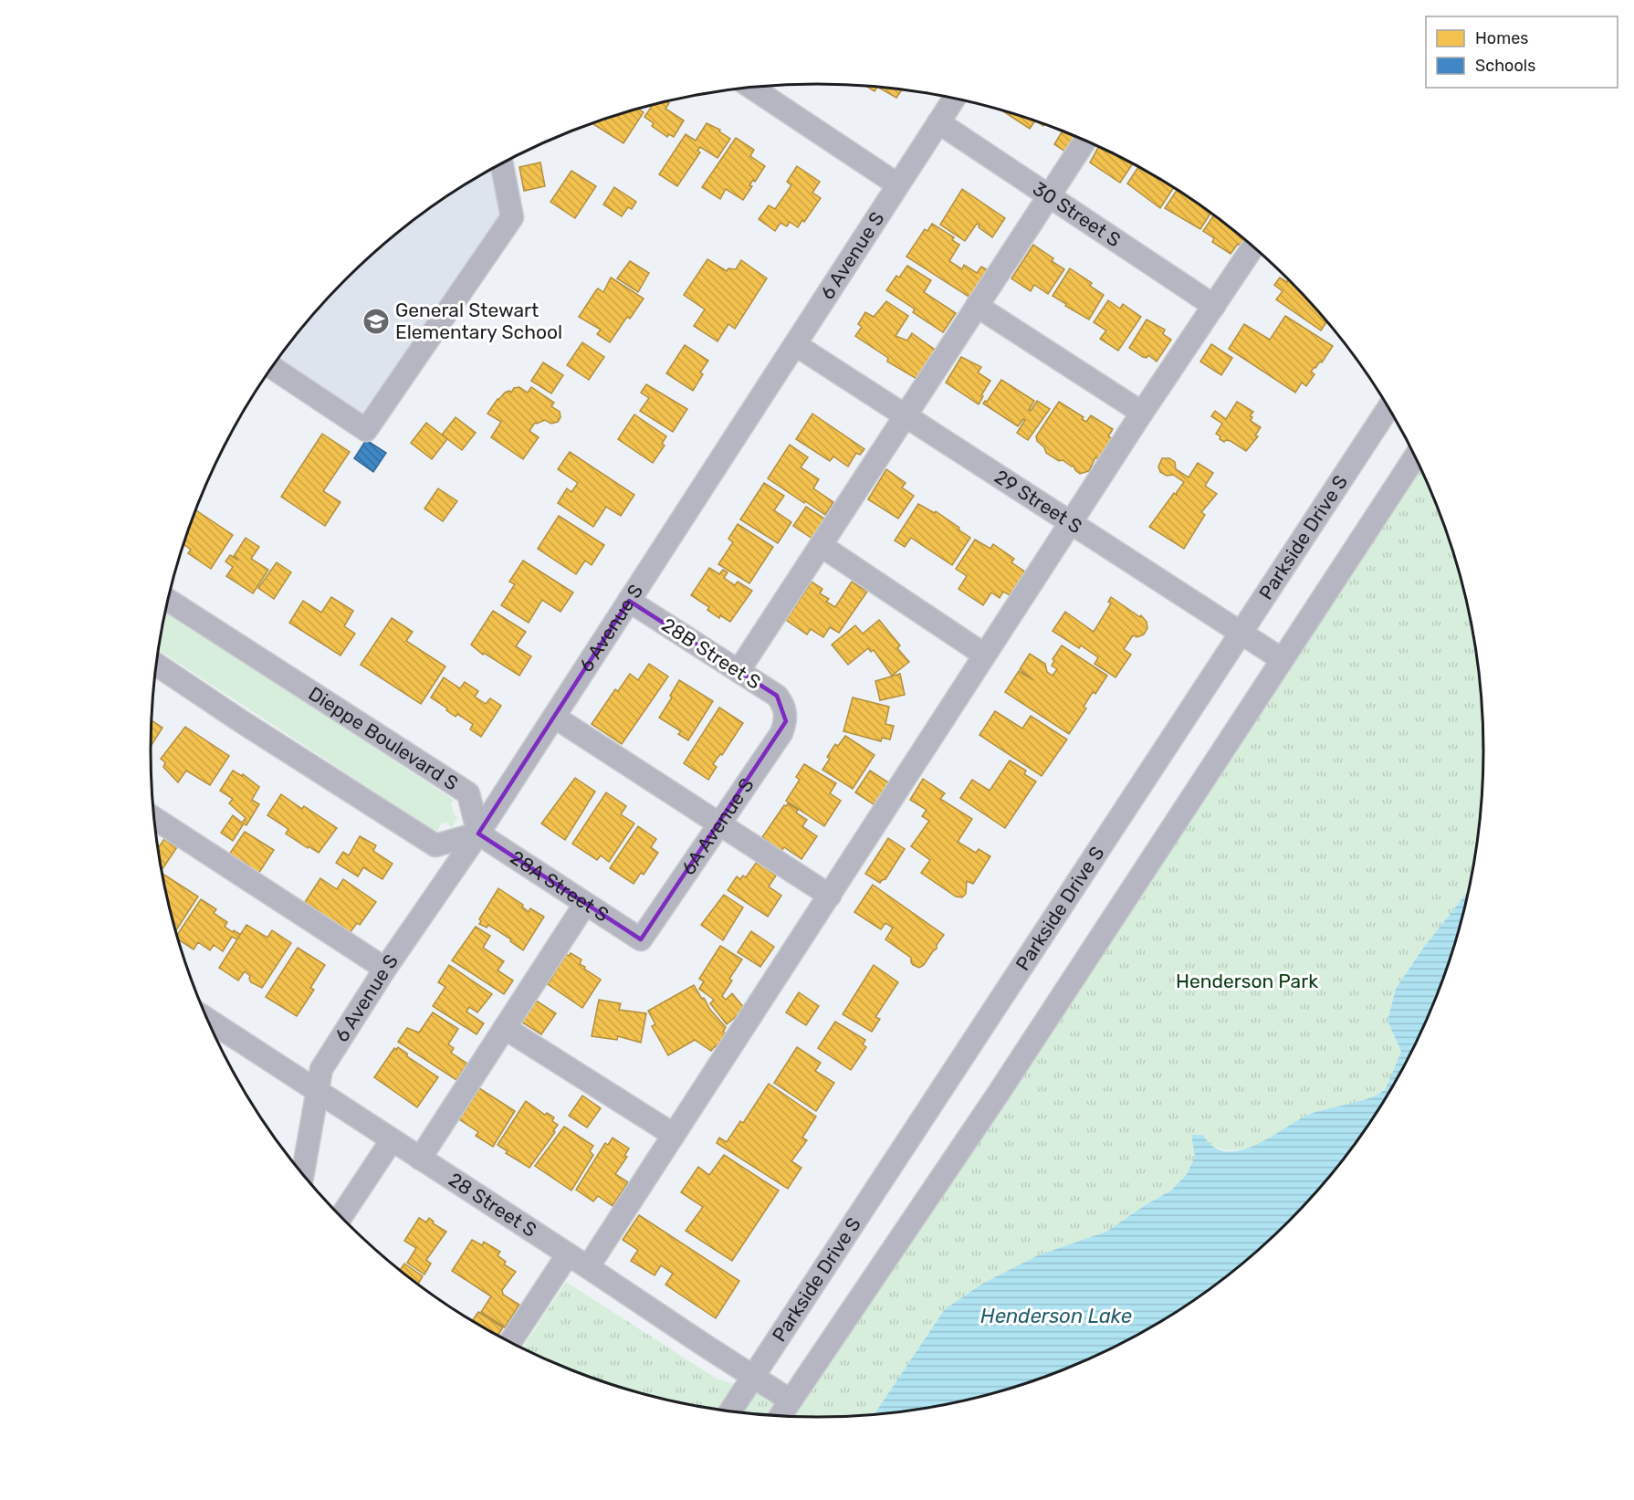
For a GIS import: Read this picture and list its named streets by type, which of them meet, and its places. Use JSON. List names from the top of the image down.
{
  "streets": {
    "street": [
      "30 Street S",
      "6 Avenue S",
      "29 Street S",
      "Parkside Drive S",
      "28B Street S",
      "Dieppe Boulevard S",
      "6A Avenue S",
      "28A Street S",
      "28 Street S"
    ]
  },
  "crossings": [
    ["30 Street S", "6 Avenue S"],
    ["6 Avenue S", "29 Street S"],
    ["6 Avenue S", "28B Street S"],
    ["6 Avenue S", "Dieppe Boulevard S"],
    ["6 Avenue S", "28A Street S"],
    ["6 Avenue S", "28 Street S"],
    ["29 Street S", "Parkside Drive S"],
    ["Parkside Drive S", "28 Street S"],
    ["28B Street S", "6A Avenue S"],
    ["Dieppe Boulevard S", "28A Street S"],
    ["6A Avenue S", "28A Street S"]
  ],
  "water": ["Henderson Lake"],
  "parks": ["Henderson Park"],
  "places": {
    "school or university": ["General Stewart Elementary School"]
  },
  "legend": ["Homes", "Schools"]
}
